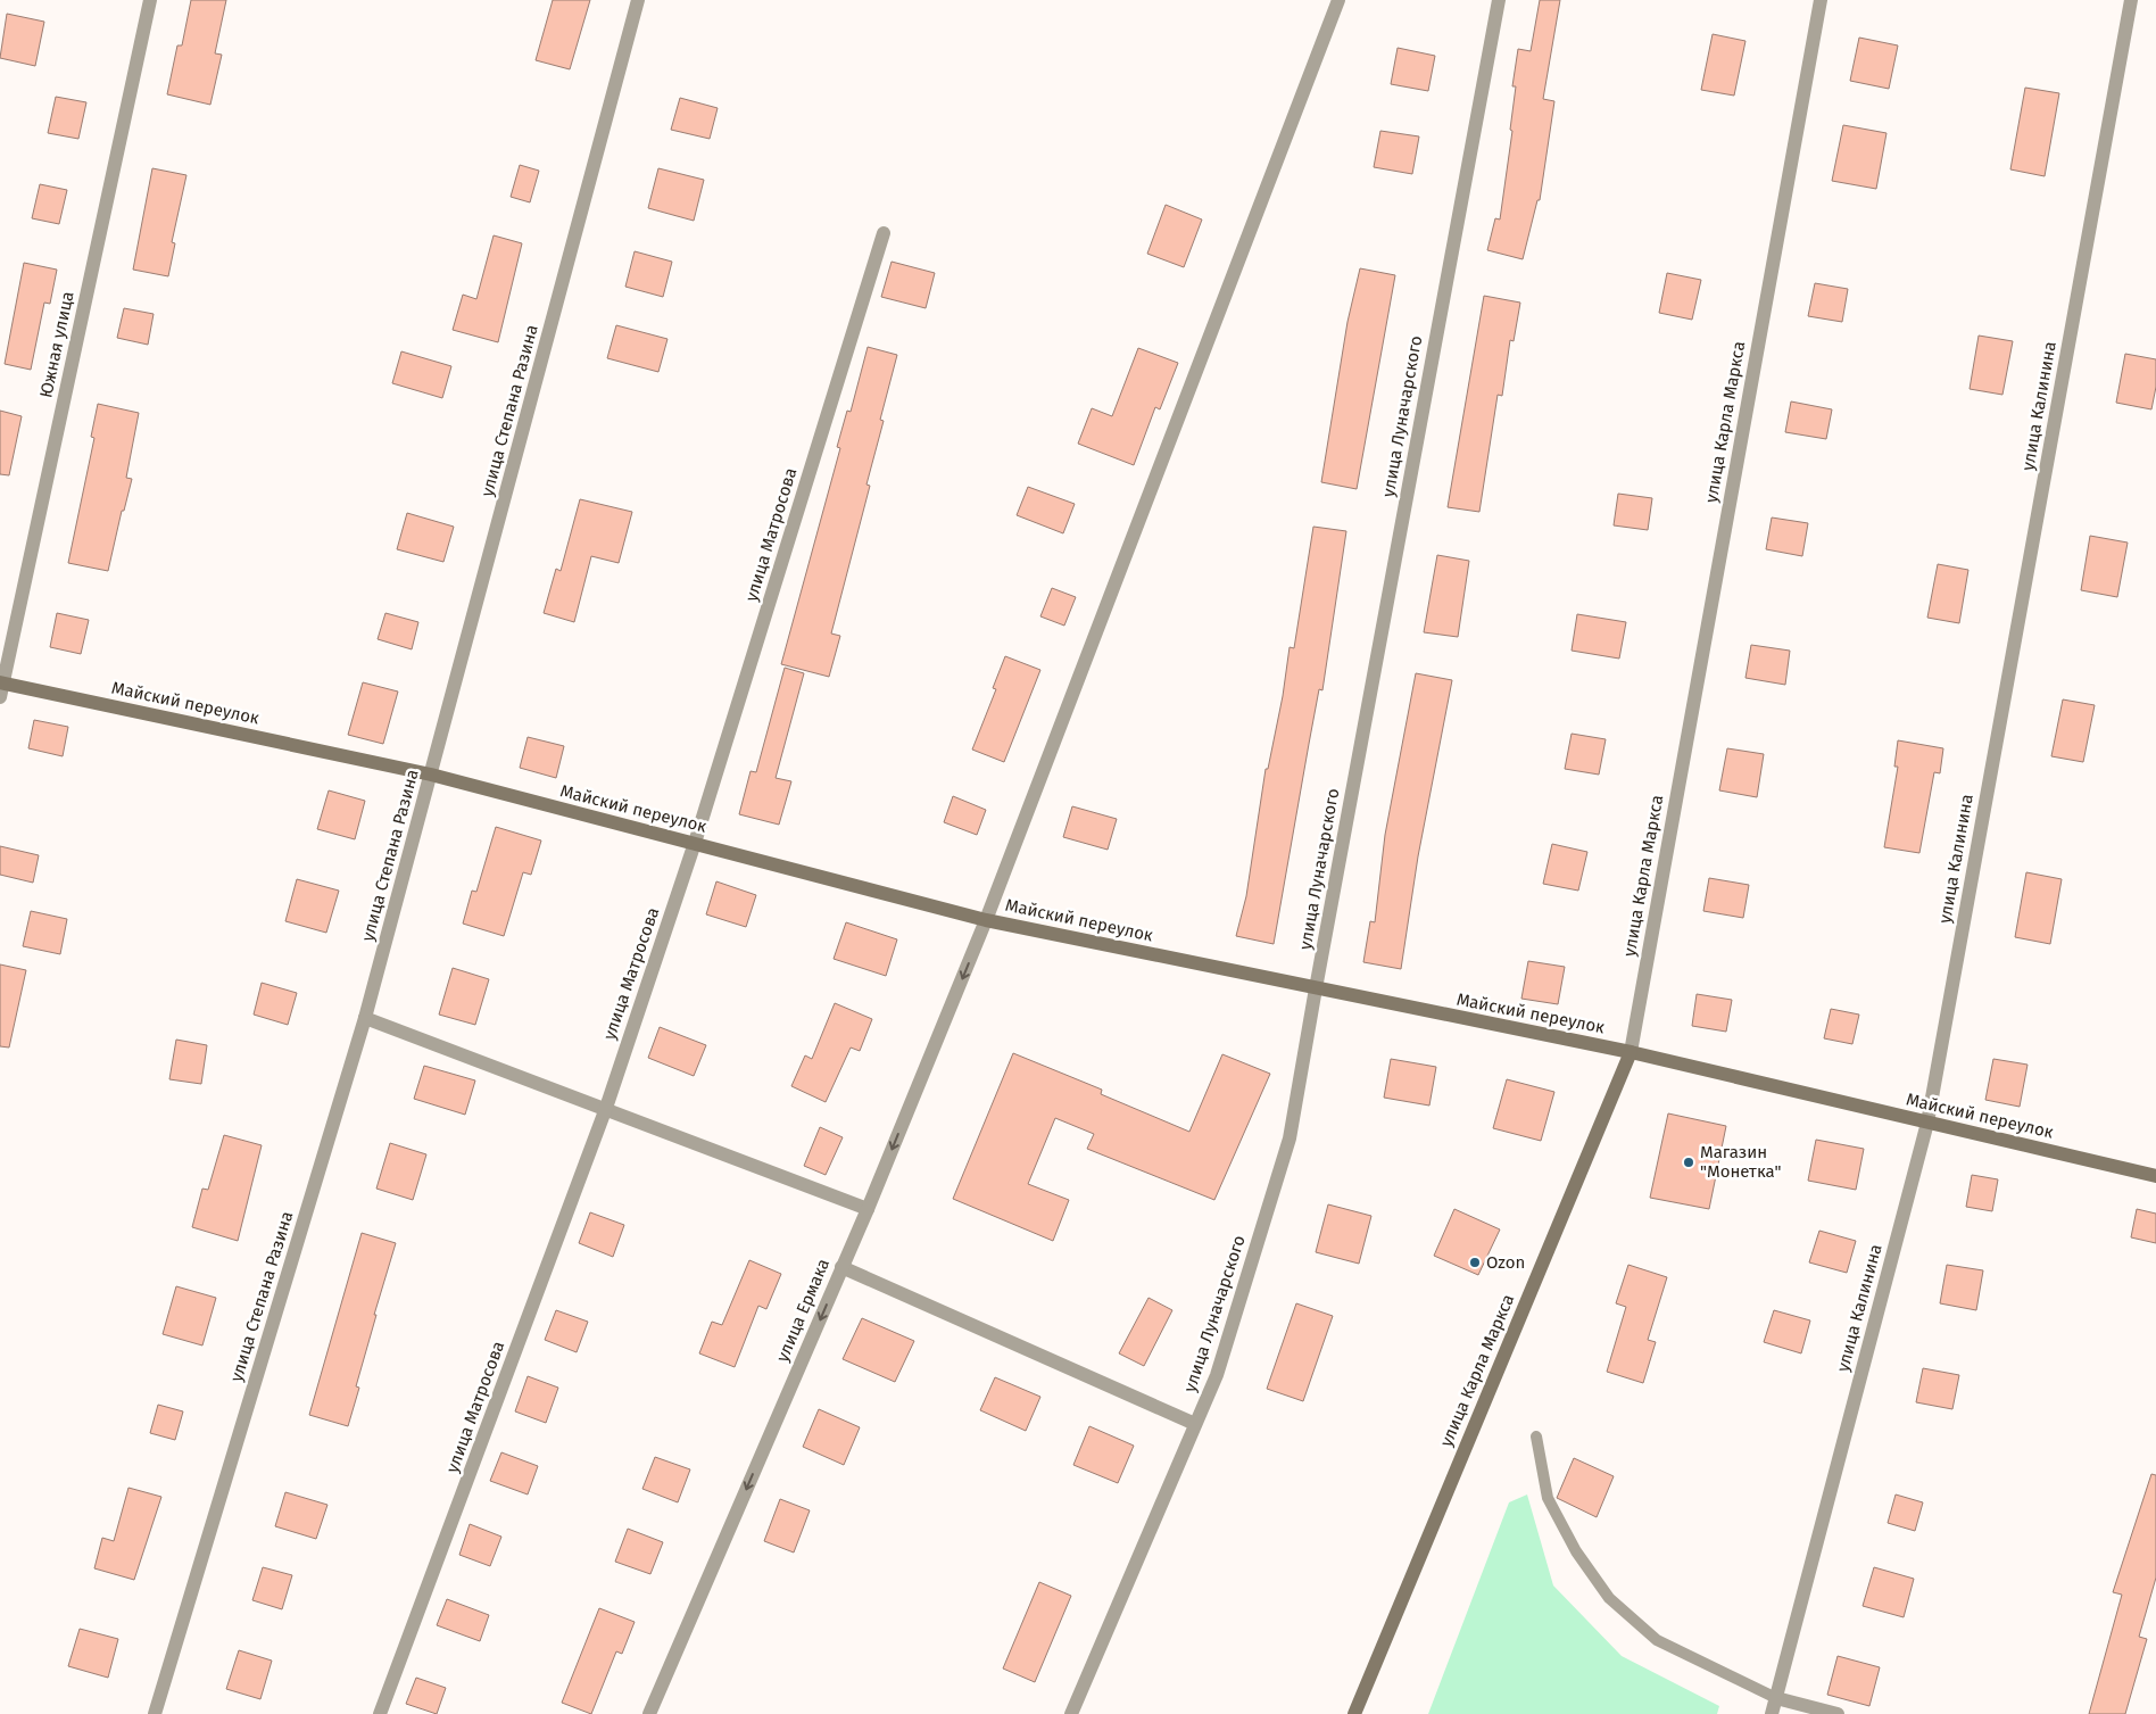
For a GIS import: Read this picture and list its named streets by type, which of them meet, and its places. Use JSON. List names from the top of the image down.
{
  "streets": {
    "main road": ["улица Карла Маркса", "Майский переулок"],
    "street": [
      "Южная улица",
      "улица Калинина",
      "улица Степана Разина",
      "улица Луначарского",
      "улица Матросова",
      "улица Ермака"
    ]
  },
  "crossings": [
    ["Южная улица", "Майский переулок"],
    ["улица Калинина", "Майский переулок"],
    ["улица Степана Разина", "Майский переулок"],
    ["улица Луначарского", "Майский переулок"],
    ["улица Карла Маркса", "Майский переулок"],
    ["улица Матросова", "Майский переулок"],
    ["Майский переулок", "улица Ермака"]
  ],
  "one_way": ["улица Ермака"],
  "places": ["Магазин \"Монетка\"", "Ozon"]
}
